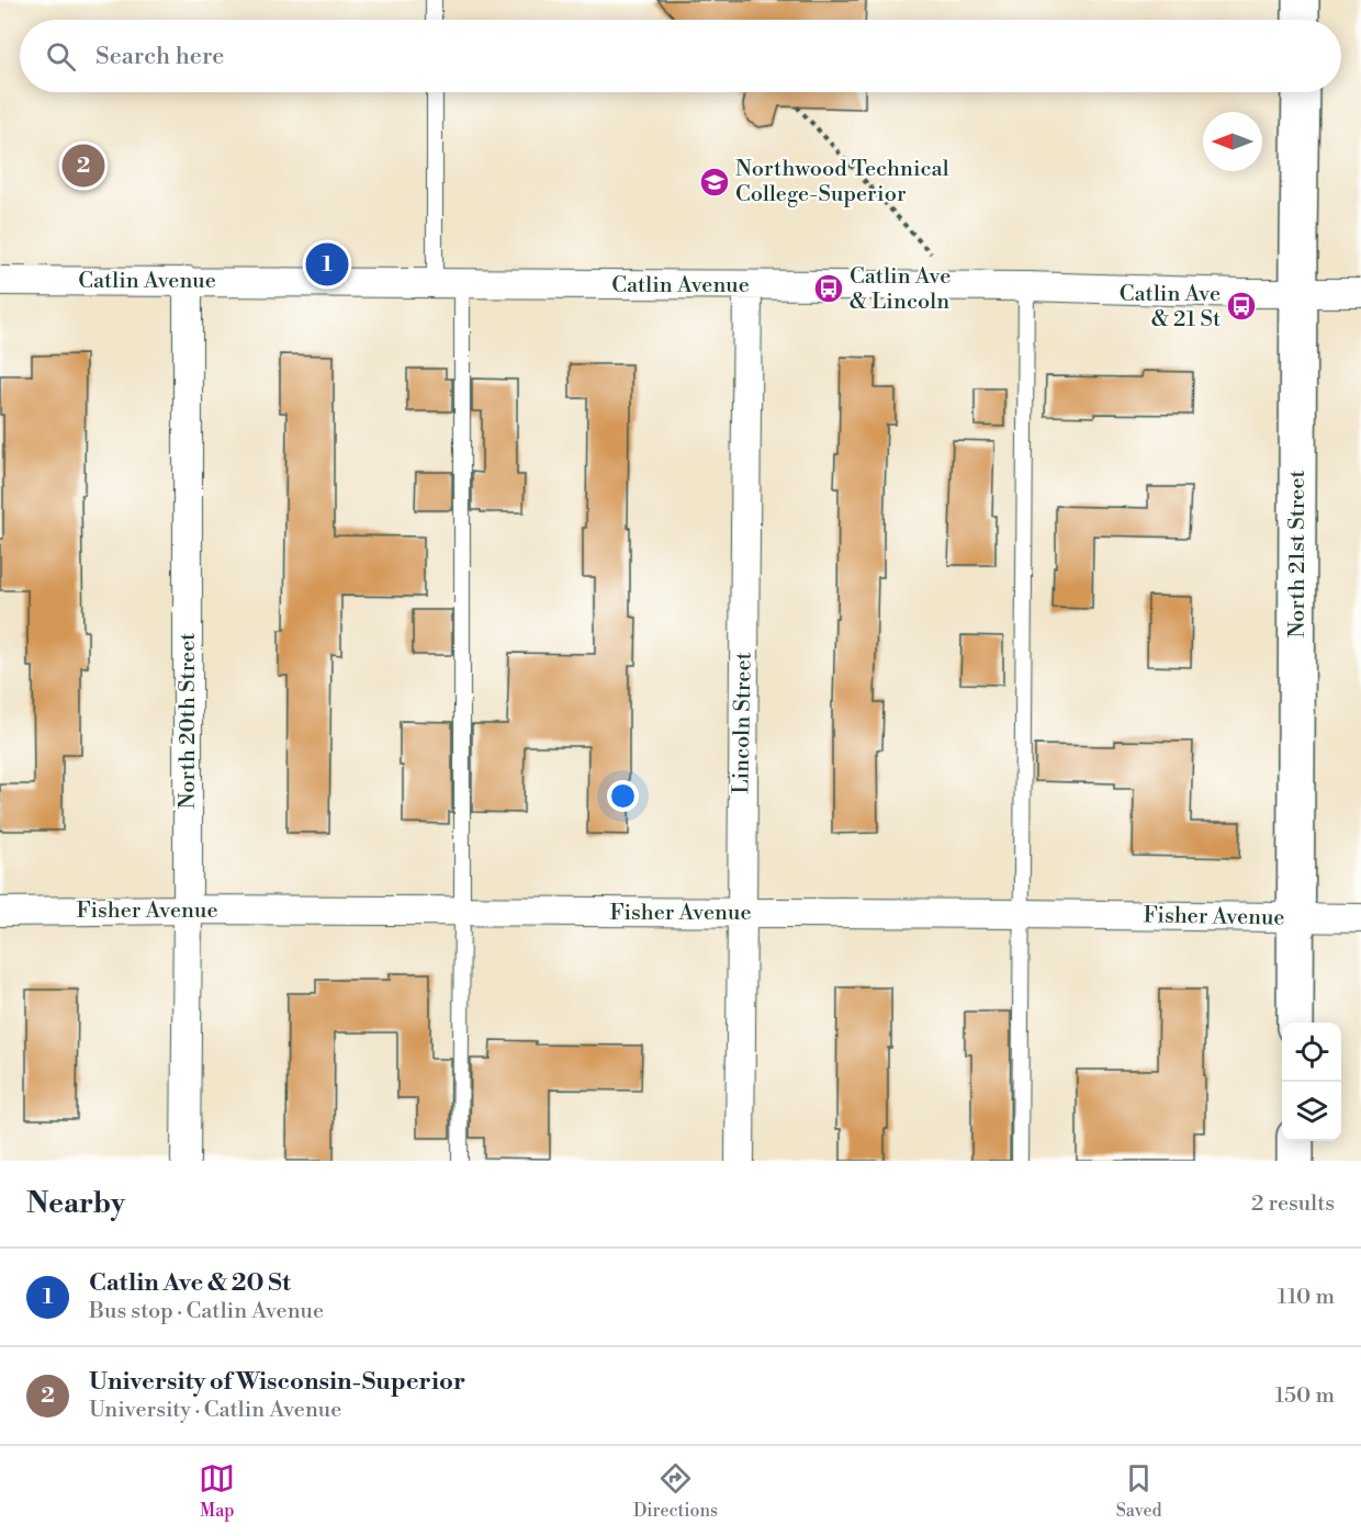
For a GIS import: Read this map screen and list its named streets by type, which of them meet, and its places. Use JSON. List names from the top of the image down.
{
  "streets": {
    "street": [
      "Catlin Avenue",
      "North 21st Street",
      "North 20th Street",
      "Lincoln Street",
      "Fisher Avenue"
    ]
  },
  "crossings": [
    ["Catlin Avenue", "North 21st Street"],
    ["Catlin Avenue", "North 20th Street"],
    ["Catlin Avenue", "Lincoln Street"],
    ["North 21st Street", "Fisher Avenue"],
    ["North 20th Street", "Fisher Avenue"],
    ["Lincoln Street", "Fisher Avenue"]
  ],
  "places": {
    "school or university": ["Northwood Technical College-Superior"],
    "bus stop": ["Catlin Ave & Lincoln", "Catlin Ave & 21 St"]
  },
  "north": "left",
  "page": {
    "search": "Search here",
    "pins": ["2", "1"],
    "heading": ["Nearby", "2 results"],
    "list": [
      {
        "mark": "1",
        "name": "Catlin Ave & 20 St",
        "note": "Bus stop · Catlin Avenue",
        "value": "110 m"
      },
      {
        "mark": "2",
        "name": "University of Wisconsin-Superior",
        "note": "University · Catlin Avenue",
        "value": "150 m"
      }
    ],
    "nav": ["Map", "Directions", "Saved"]
  }
}
